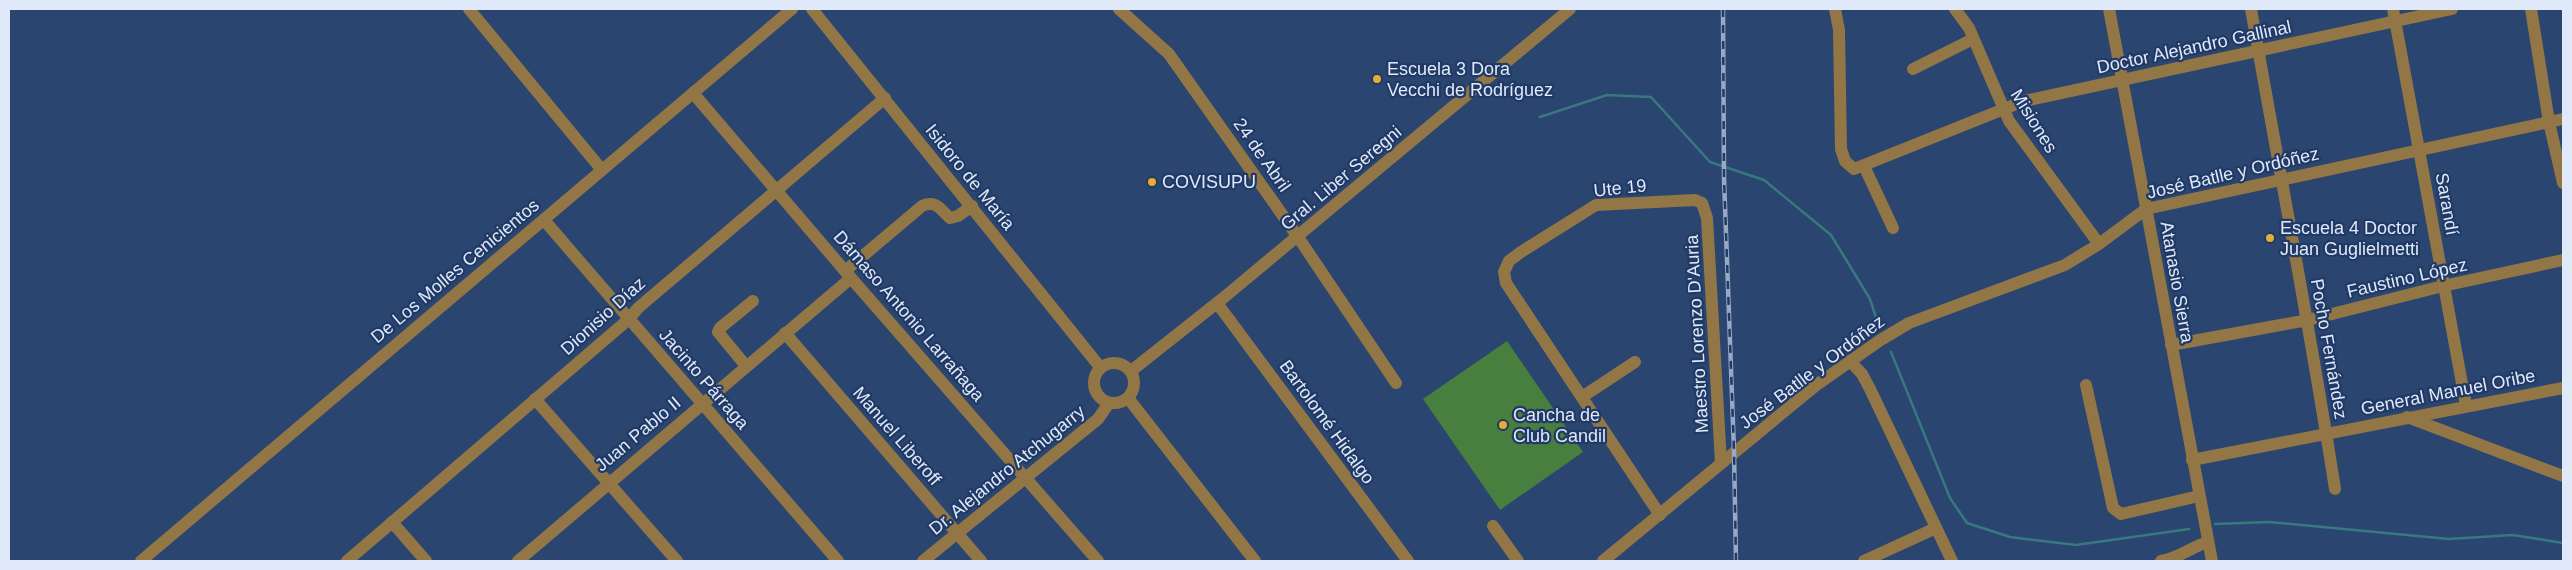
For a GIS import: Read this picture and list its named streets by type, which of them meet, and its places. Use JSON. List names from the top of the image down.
{
  "streets": {
    "street": [
      "Doctor Alejandro Gallinal",
      "Misiones",
      "24 de Abril",
      "José Batlle y Ordóñez",
      "Isidoro de María",
      "Gral. Liber Seregni",
      "Ute 19",
      "Sarandí",
      "De Los Molles Cenicientos",
      "Faustino López",
      "Atanasio Sierra",
      "Dionisio Díaz",
      "Dámaso Antonio Larrañaga",
      "Maestro Lorenzo D'Auria",
      "Pocho Fernández",
      "Jacinto Párraga",
      "General Manuel Oribe",
      "Bartolomé Hidalgo",
      "Juan Pablo II",
      "Manuel Liberoff",
      "Dr. Alejandro Atchugarry"
    ]
  },
  "crossings": [
    ["Doctor Alejandro Gallinal", "Misiones"],
    ["Doctor Alejandro Gallinal", "Sarandí"],
    ["Doctor Alejandro Gallinal", "Atanasio Sierra"],
    ["Doctor Alejandro Gallinal", "Pocho Fernández"],
    ["Misiones", "José Batlle y Ordóñez"],
    ["24 de Abril", "Gral. Liber Seregni"],
    ["José Batlle y Ordóñez", "Sarandí"],
    ["José Batlle y Ordóñez", "Atanasio Sierra"],
    ["José Batlle y Ordóñez", "Maestro Lorenzo D'Auria"],
    ["José Batlle y Ordóñez", "Pocho Fernández"],
    ["Isidoro de María", "Gral. Liber Seregni"],
    ["Isidoro de María", "Dionisio Díaz"],
    ["Isidoro de María", "Juan Pablo II"],
    ["Isidoro de María", "Dr. Alejandro Atchugarry"],
    ["Gral. Liber Seregni", "Bartolomé Hidalgo"],
    ["Gral. Liber Seregni", "Dr. Alejandro Atchugarry"],
    ["Ute 19", "Maestro Lorenzo D'Auria"],
    ["Sarandí", "Faustino López"],
    ["Sarandí", "General Manuel Oribe"],
    ["De Los Molles Cenicientos", "Dámaso Antonio Larrañaga"],
    ["De Los Molles Cenicientos", "Jacinto Párraga"],
    ["Faustino López", "Atanasio Sierra"],
    ["Faustino López", "Pocho Fernández"],
    ["Atanasio Sierra", "General Manuel Oribe"],
    ["Dionisio Díaz", "Dámaso Antonio Larrañaga"],
    ["Dionisio Díaz", "Jacinto Párraga"],
    ["Dámaso Antonio Larrañaga", "Juan Pablo II"],
    ["Dámaso Antonio Larrañaga", "Dr. Alejandro Atchugarry"],
    ["Pocho Fernández", "General Manuel Oribe"],
    ["Jacinto Párraga", "Juan Pablo II"],
    ["Juan Pablo II", "Manuel Liberoff"],
    ["Manuel Liberoff", "Dr. Alejandro Atchugarry"]
  ],
  "places": [
    "Escuela 3 Dora Vecchi de Rodríguez",
    "COVISUPU",
    "Escuela 4 Doctor Juan Guglielmetti",
    "Cancha de Club Candil"
  ]
}
